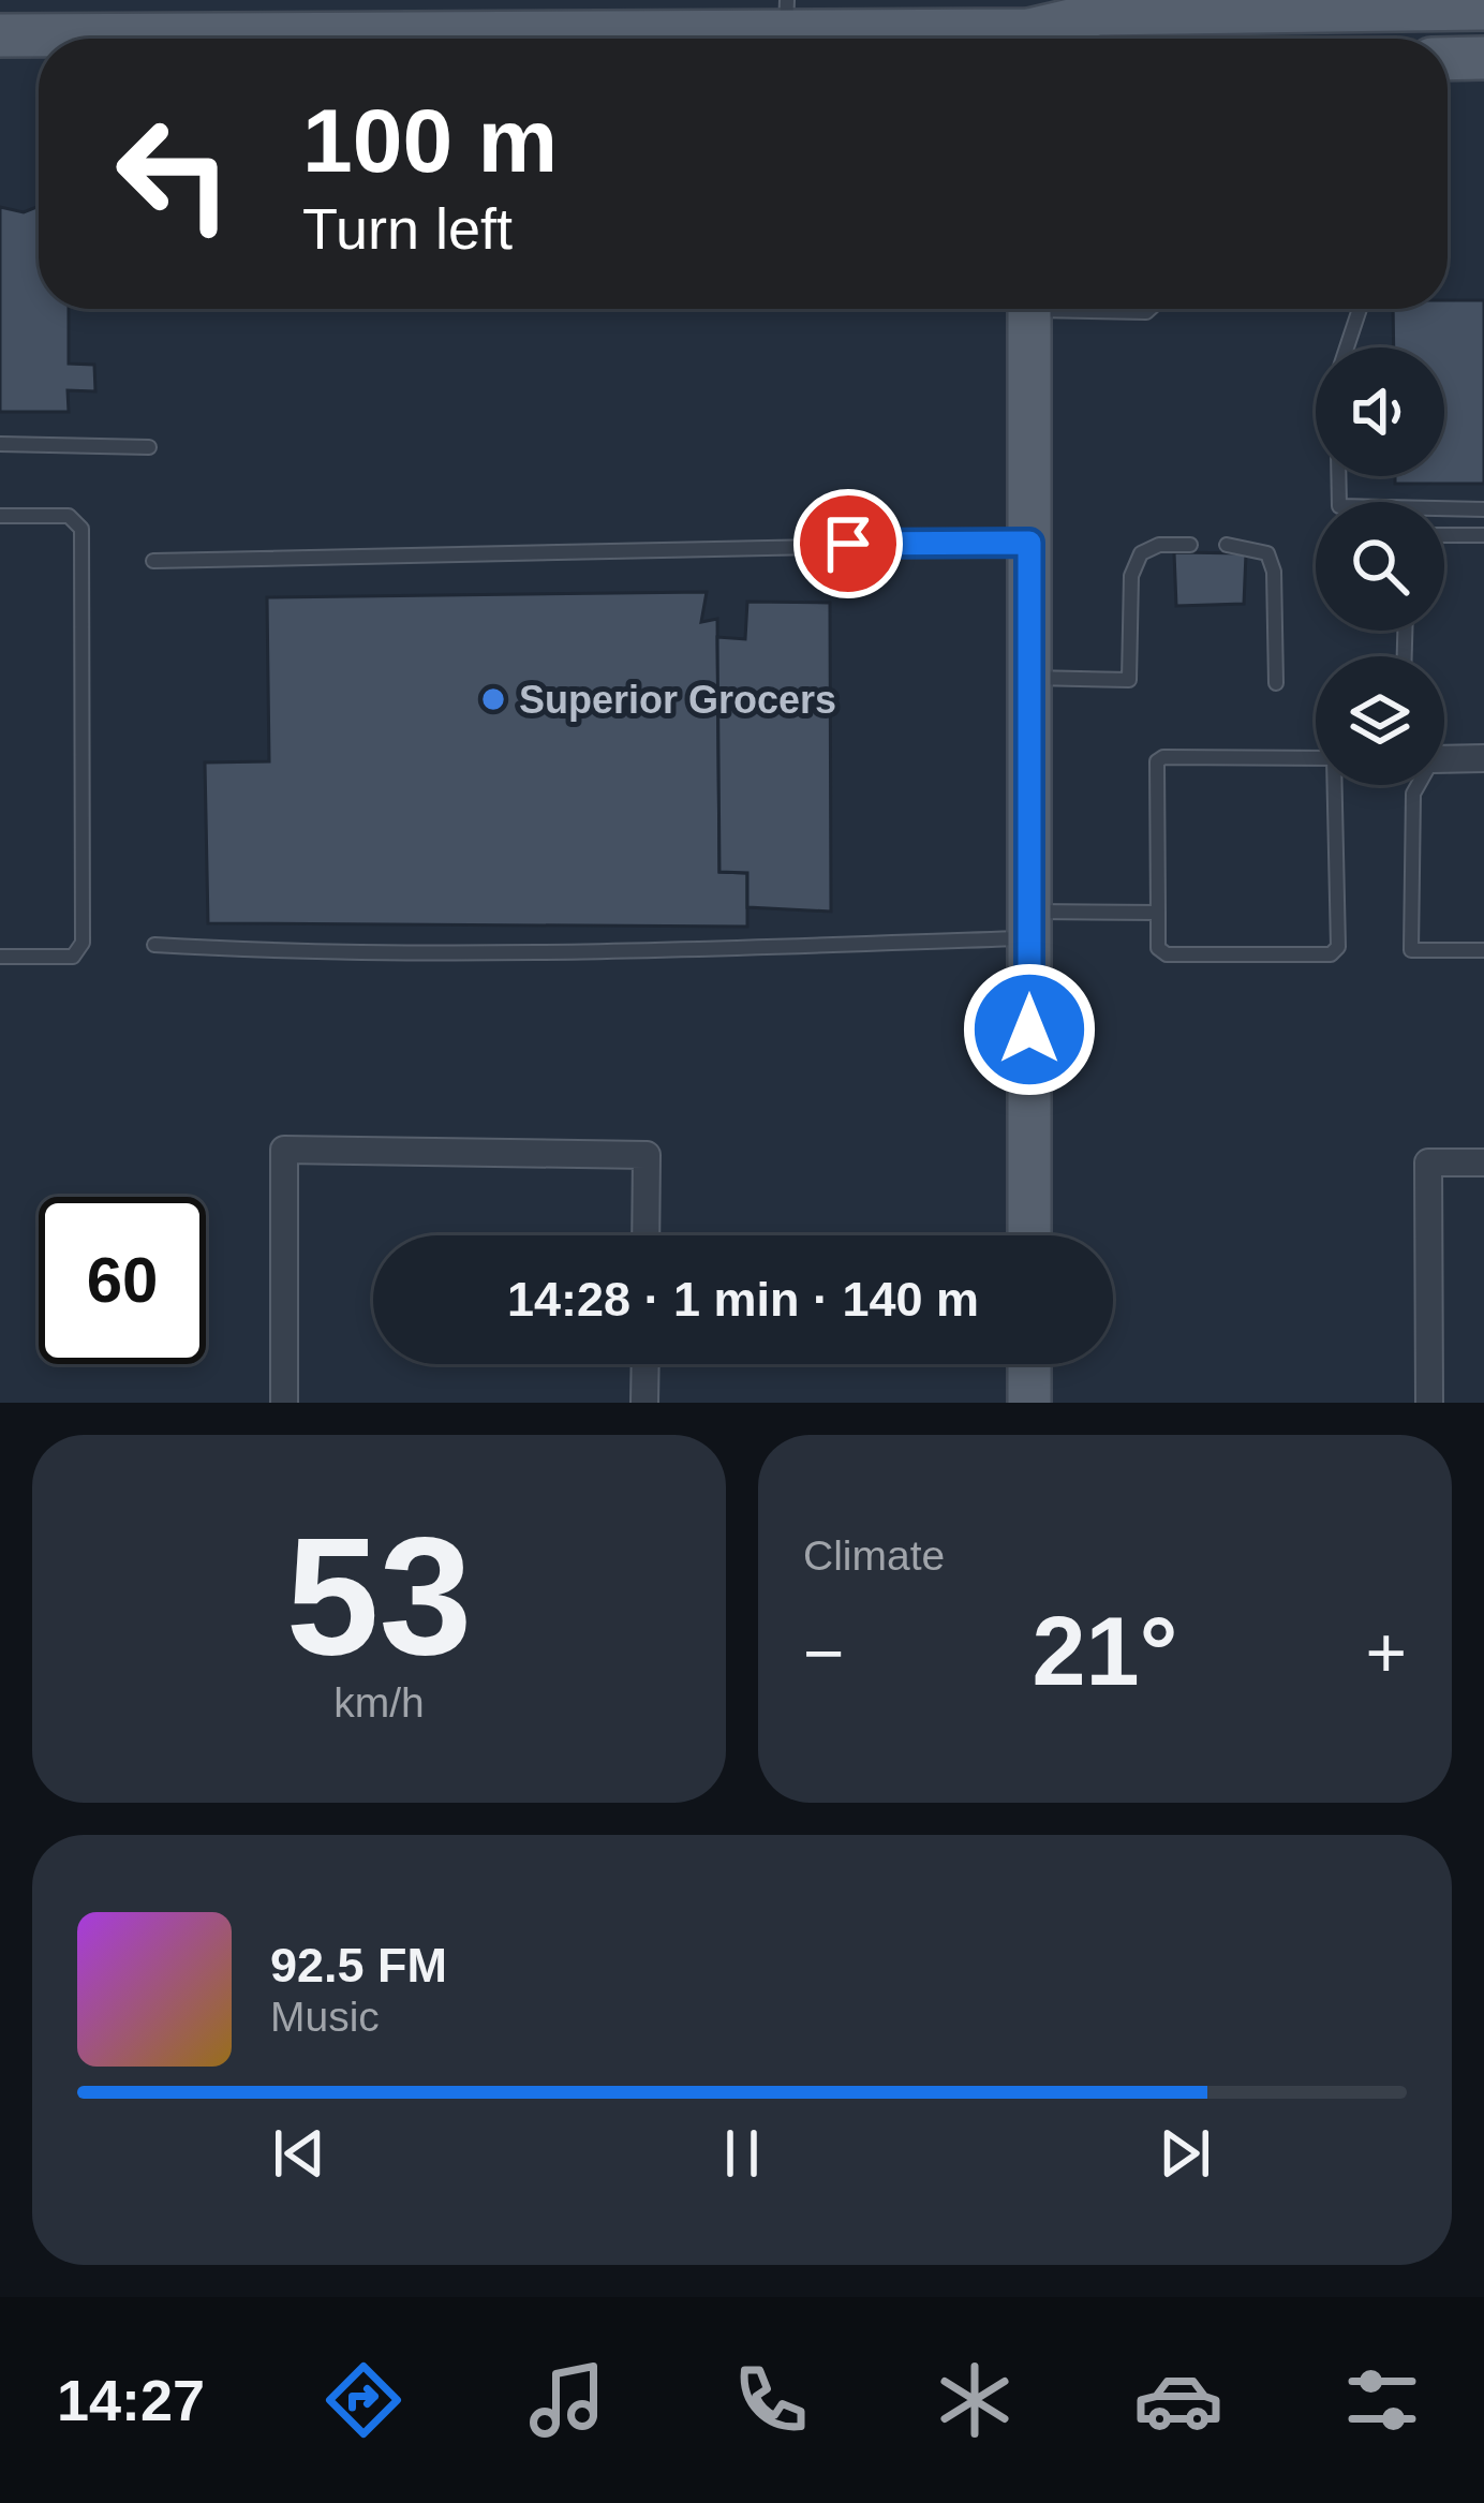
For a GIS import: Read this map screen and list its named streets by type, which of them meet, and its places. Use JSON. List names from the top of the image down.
{
  "places": ["Superior Grocers"],
  "page": {
    "turn": ["100 m", "Turn left"],
    "limit": "60",
    "trip": "14:28 · 1 min · 140 m",
    "tile": [
      ["53", "km/h"],
      "Climate"
    ],
    "heat": ["−", "21°", "+"],
    "song": ["92.5 FM", "Music"],
    "tabs": "14:27"
  }
}
